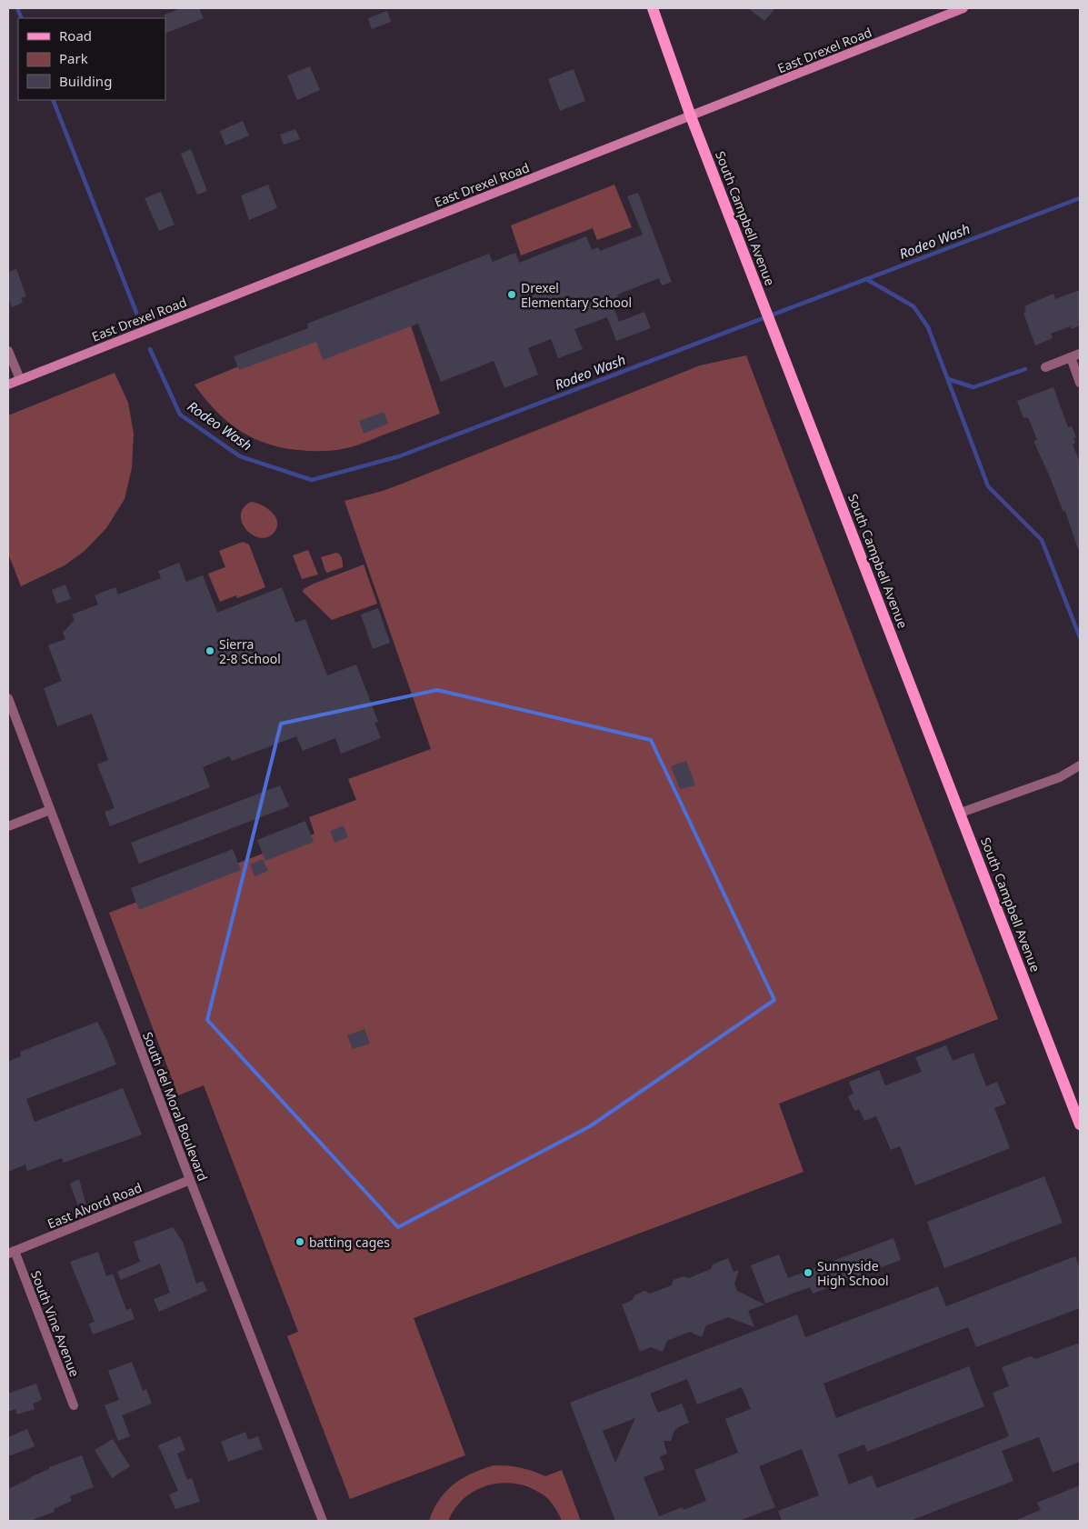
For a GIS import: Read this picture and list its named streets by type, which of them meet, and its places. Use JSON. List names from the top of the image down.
{
  "streets": {
    "main road": ["South Campbell Avenue"],
    "street": [
      "East Drexel Road",
      "South del Moral Boulevard",
      "East Alvord Road",
      "South Vine Avenue"
    ]
  },
  "crossings": [
    ["East Drexel Road", "South Campbell Avenue"],
    ["South del Moral Boulevard", "East Alvord Road"],
    ["East Alvord Road", "South Vine Avenue"]
  ],
  "water": ["Rodeo Wash"],
  "places": [
    "Drexel Elementary School",
    "Sierra 2-8 School",
    "batting cages",
    "Sunnyside High School"
  ],
  "legend": ["Road", "Park", "Building"]
}
